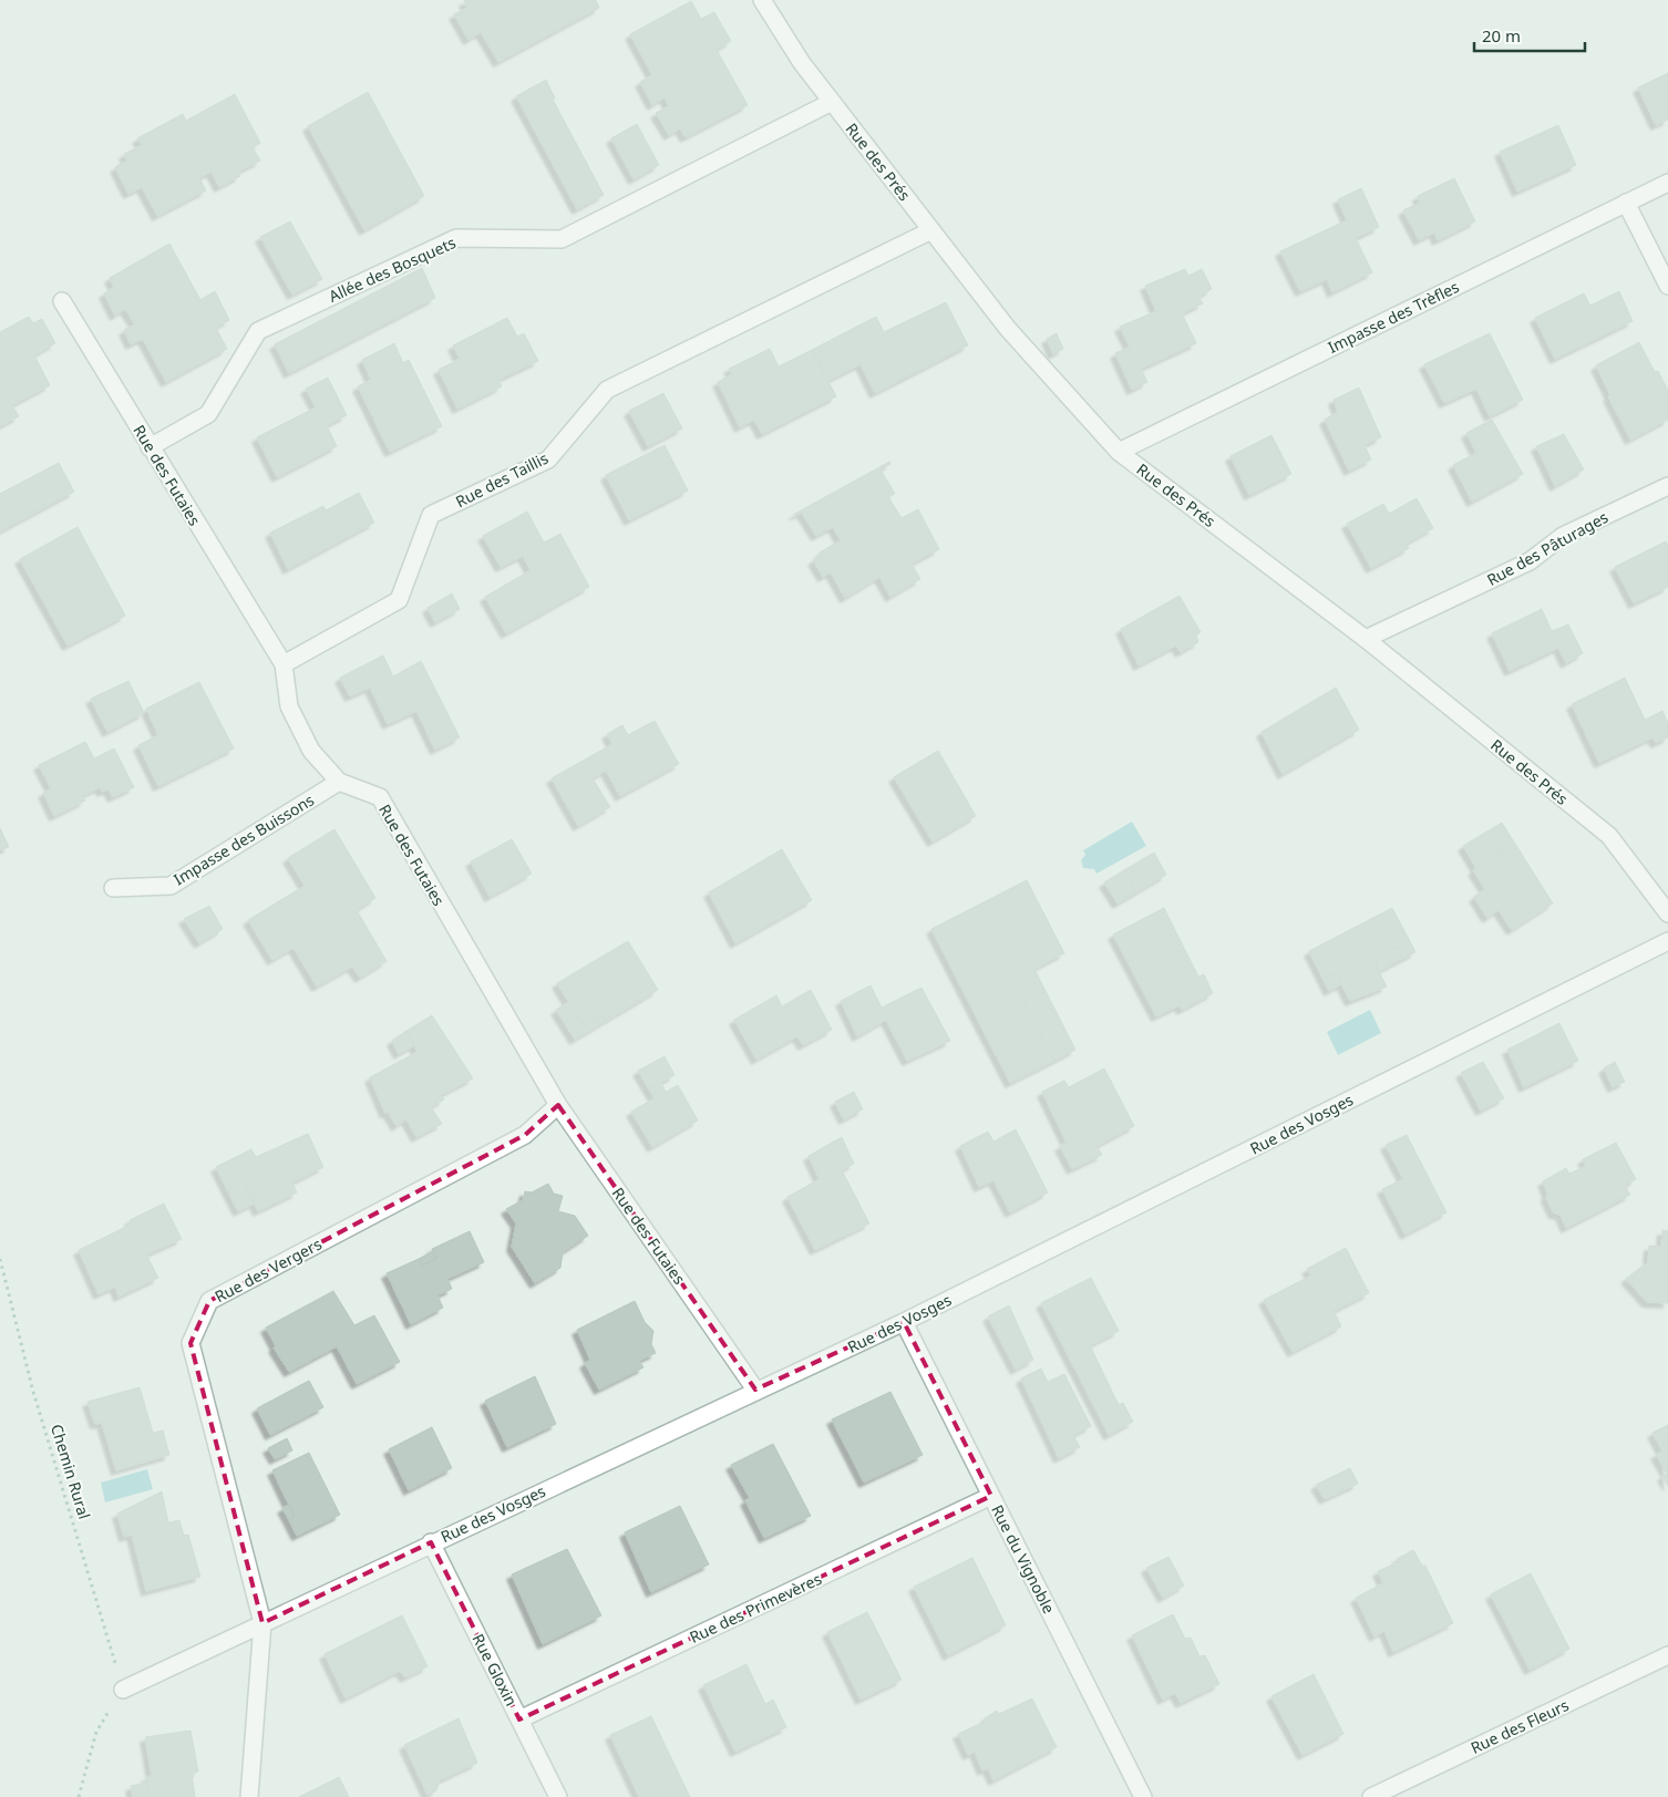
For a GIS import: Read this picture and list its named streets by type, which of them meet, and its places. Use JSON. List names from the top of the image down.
{
  "streets": {
    "street": [
      "Rue des Prés",
      "Allée des Bosquets",
      "Impasse des Trèfles",
      "Rue des Futaies",
      "Rue des Taillis",
      "Rue des Pâturages",
      "Impasse des Buissons",
      "Rue des Vosges",
      "Rue des Vergers",
      "Rue du Vignoble",
      "Rue des Primevères",
      "Rue Gloxin",
      "Rue des Fleurs"
    ],
    "path": ["Chemin Rural"]
  },
  "crossings": [
    ["Rue des Prés", "Allée des Bosquets"],
    ["Rue des Prés", "Impasse des Trèfles"],
    ["Rue des Prés", "Rue des Taillis"],
    ["Rue des Prés", "Rue des Pâturages"],
    ["Allée des Bosquets", "Rue des Futaies"],
    ["Rue des Futaies", "Rue des Taillis"],
    ["Rue des Futaies", "Impasse des Buissons"],
    ["Rue des Futaies", "Rue des Vosges"],
    ["Rue des Futaies", "Rue des Vergers"],
    ["Rue des Vosges", "Rue des Vergers"],
    ["Rue des Vosges", "Chemin Rural"],
    ["Rue des Vosges", "Rue du Vignoble"],
    ["Rue des Vosges", "Rue Gloxin"],
    ["Rue du Vignoble", "Rue des Primevères"],
    ["Rue des Primevères", "Rue Gloxin"]
  ],
  "scale_bar": "20 m"
}
